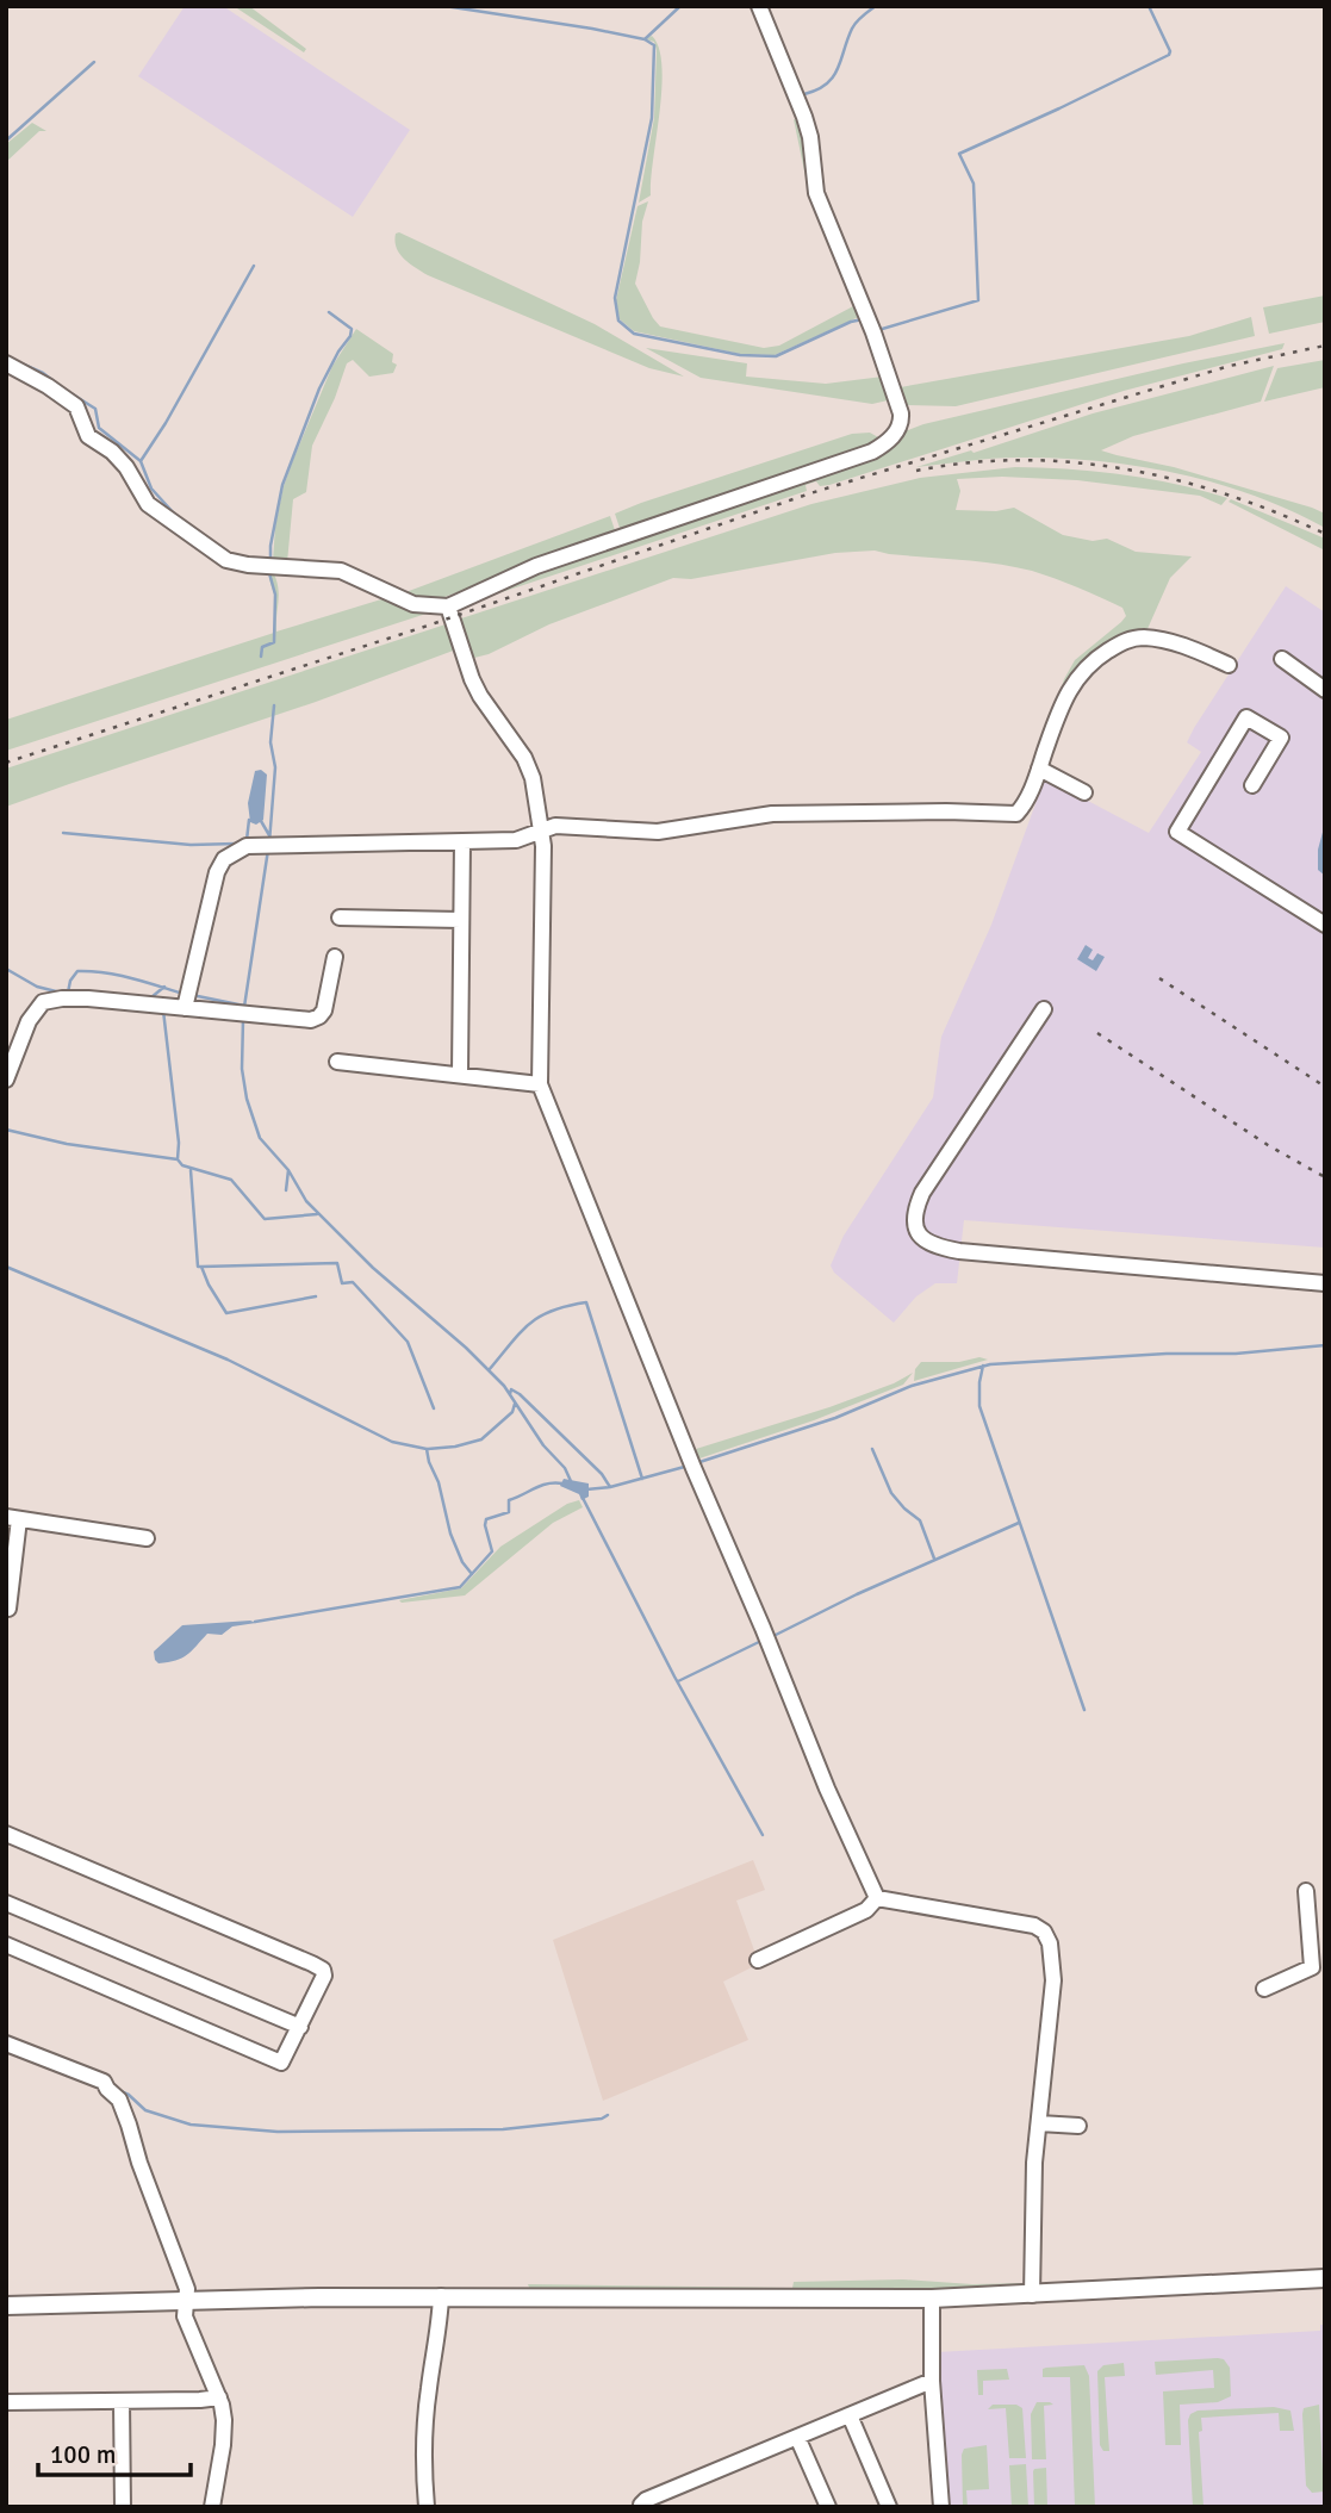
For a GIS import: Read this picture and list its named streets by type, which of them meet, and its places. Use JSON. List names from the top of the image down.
{
  "scale_bar": "100 m"
}
